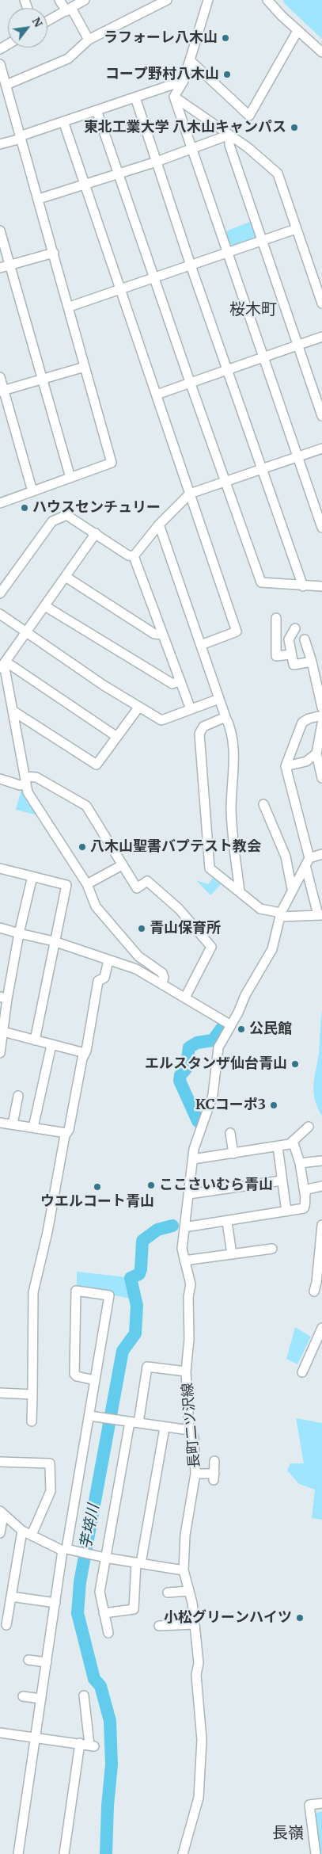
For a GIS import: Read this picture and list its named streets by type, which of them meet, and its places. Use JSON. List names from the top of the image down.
{
  "streets": {
    "street": ["長町二ツ沢線"]
  },
  "districts": ["桜木町", "長嶺"],
  "water": ["芋埣川"],
  "places": [
    "ラフォーレ八木山",
    "コープ野村八木山",
    "東北工業大学 八木山キャンパス",
    "ハウスセンチュリー",
    "八木山聖書バプテスト教会",
    "青山保育所",
    "公民館",
    "エルスタンザ仙台青山",
    "KCコーポ3",
    "ここさいむら青山",
    "ウエルコート青山",
    "小松グリーンハイツ"
  ],
  "north": "top right"
}
